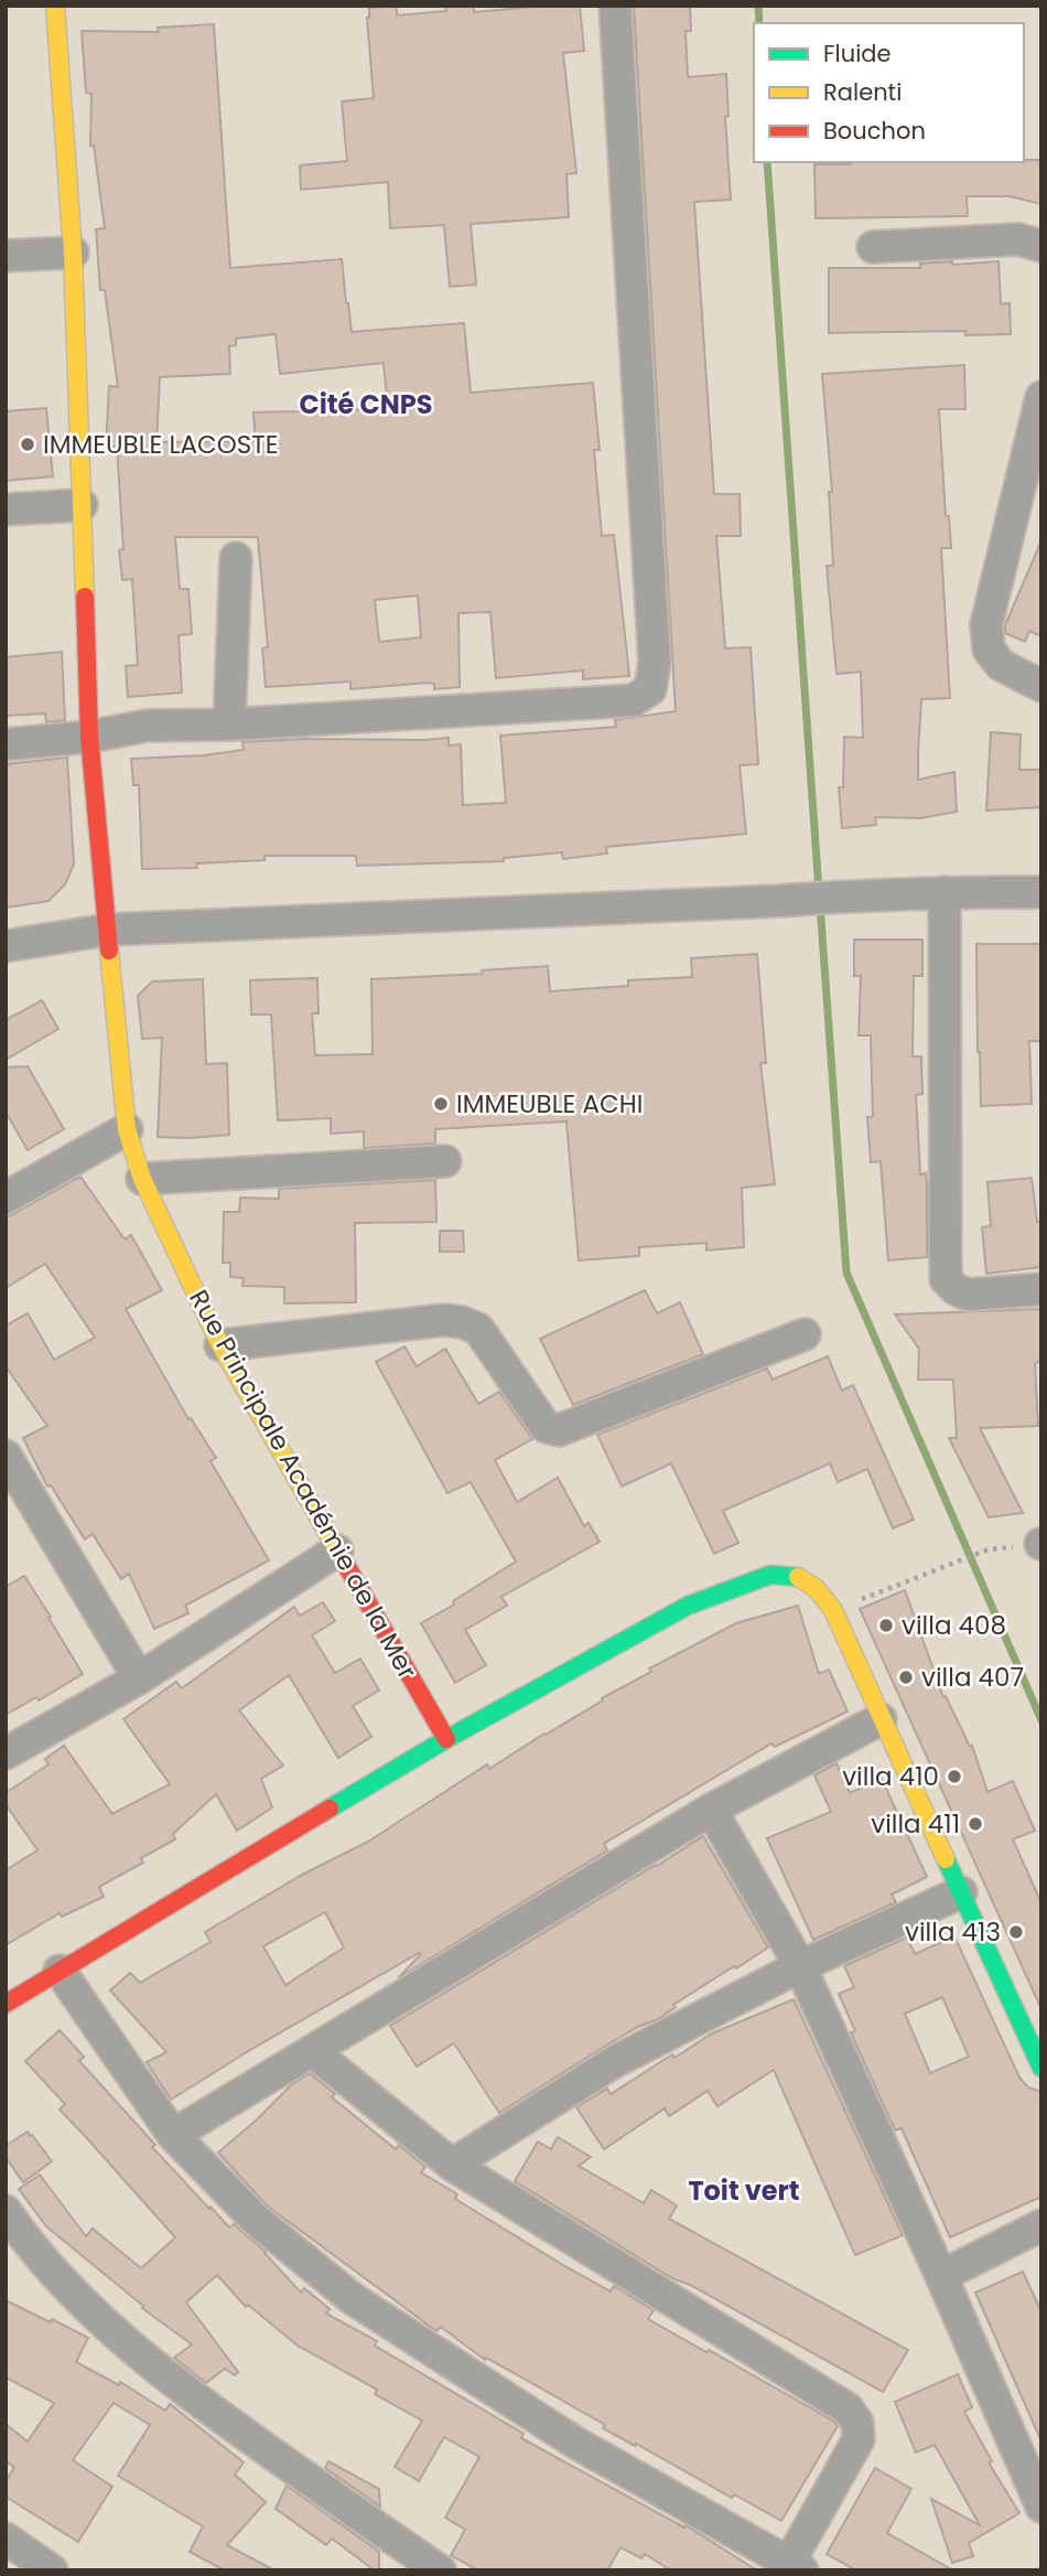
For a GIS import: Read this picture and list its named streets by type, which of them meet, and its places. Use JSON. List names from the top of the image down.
{
  "streets": {
    "street": ["Rue Principale Académie de la Mer"]
  },
  "districts": ["Cité CNPS", "Toit vert"],
  "places": [
    "IMMEUBLE LACOSTE",
    "IMMEUBLE ACHI",
    "villa 408",
    "villa 407",
    "villa 410",
    "villa 411",
    "villa 413"
  ],
  "legend": ["Fluide", "Ralenti", "Bouchon"]
}
